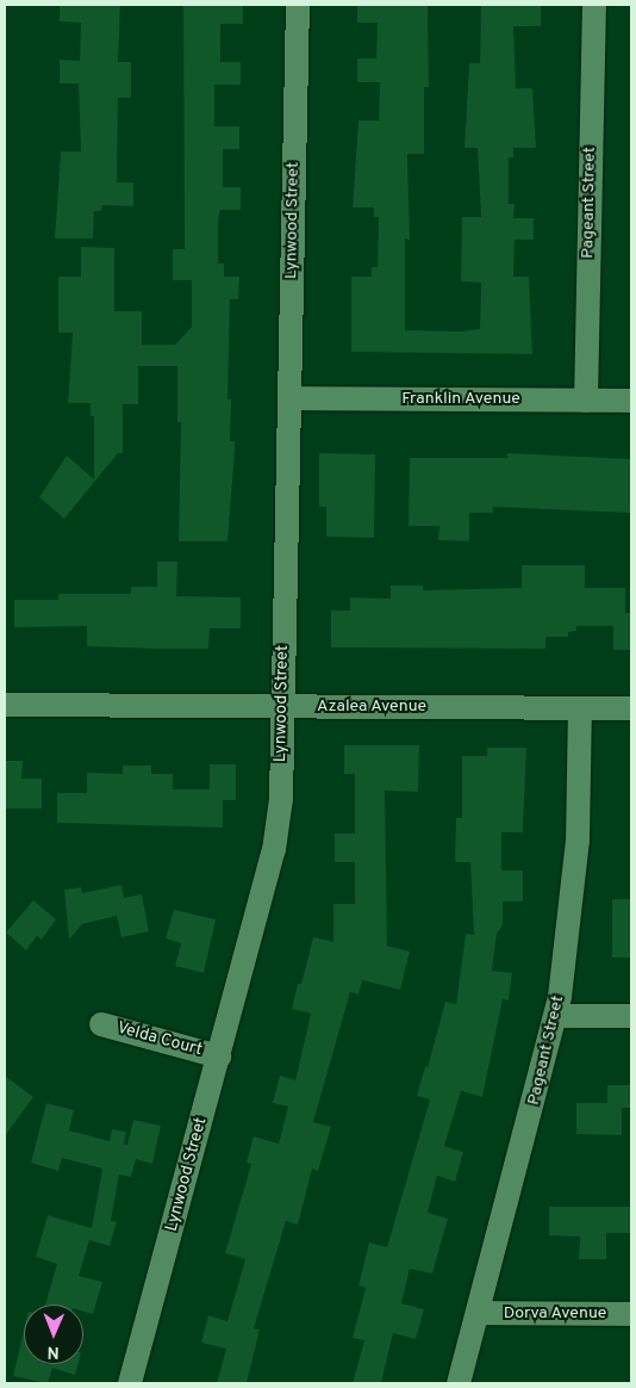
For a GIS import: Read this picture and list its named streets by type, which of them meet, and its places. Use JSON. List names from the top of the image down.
{
  "streets": {
    "street": [
      "Pageant Street",
      "Lynwood Street",
      "Franklin Avenue",
      "Azalea Avenue",
      "Velda Court",
      "Dorva Avenue"
    ]
  },
  "crossings": [
    ["Pageant Street", "Franklin Avenue"],
    ["Pageant Street", "Azalea Avenue"],
    ["Pageant Street", "Dorva Avenue"],
    ["Lynwood Street", "Franklin Avenue"],
    ["Lynwood Street", "Azalea Avenue"],
    ["Lynwood Street", "Velda Court"]
  ],
  "north": "bottom"
}
